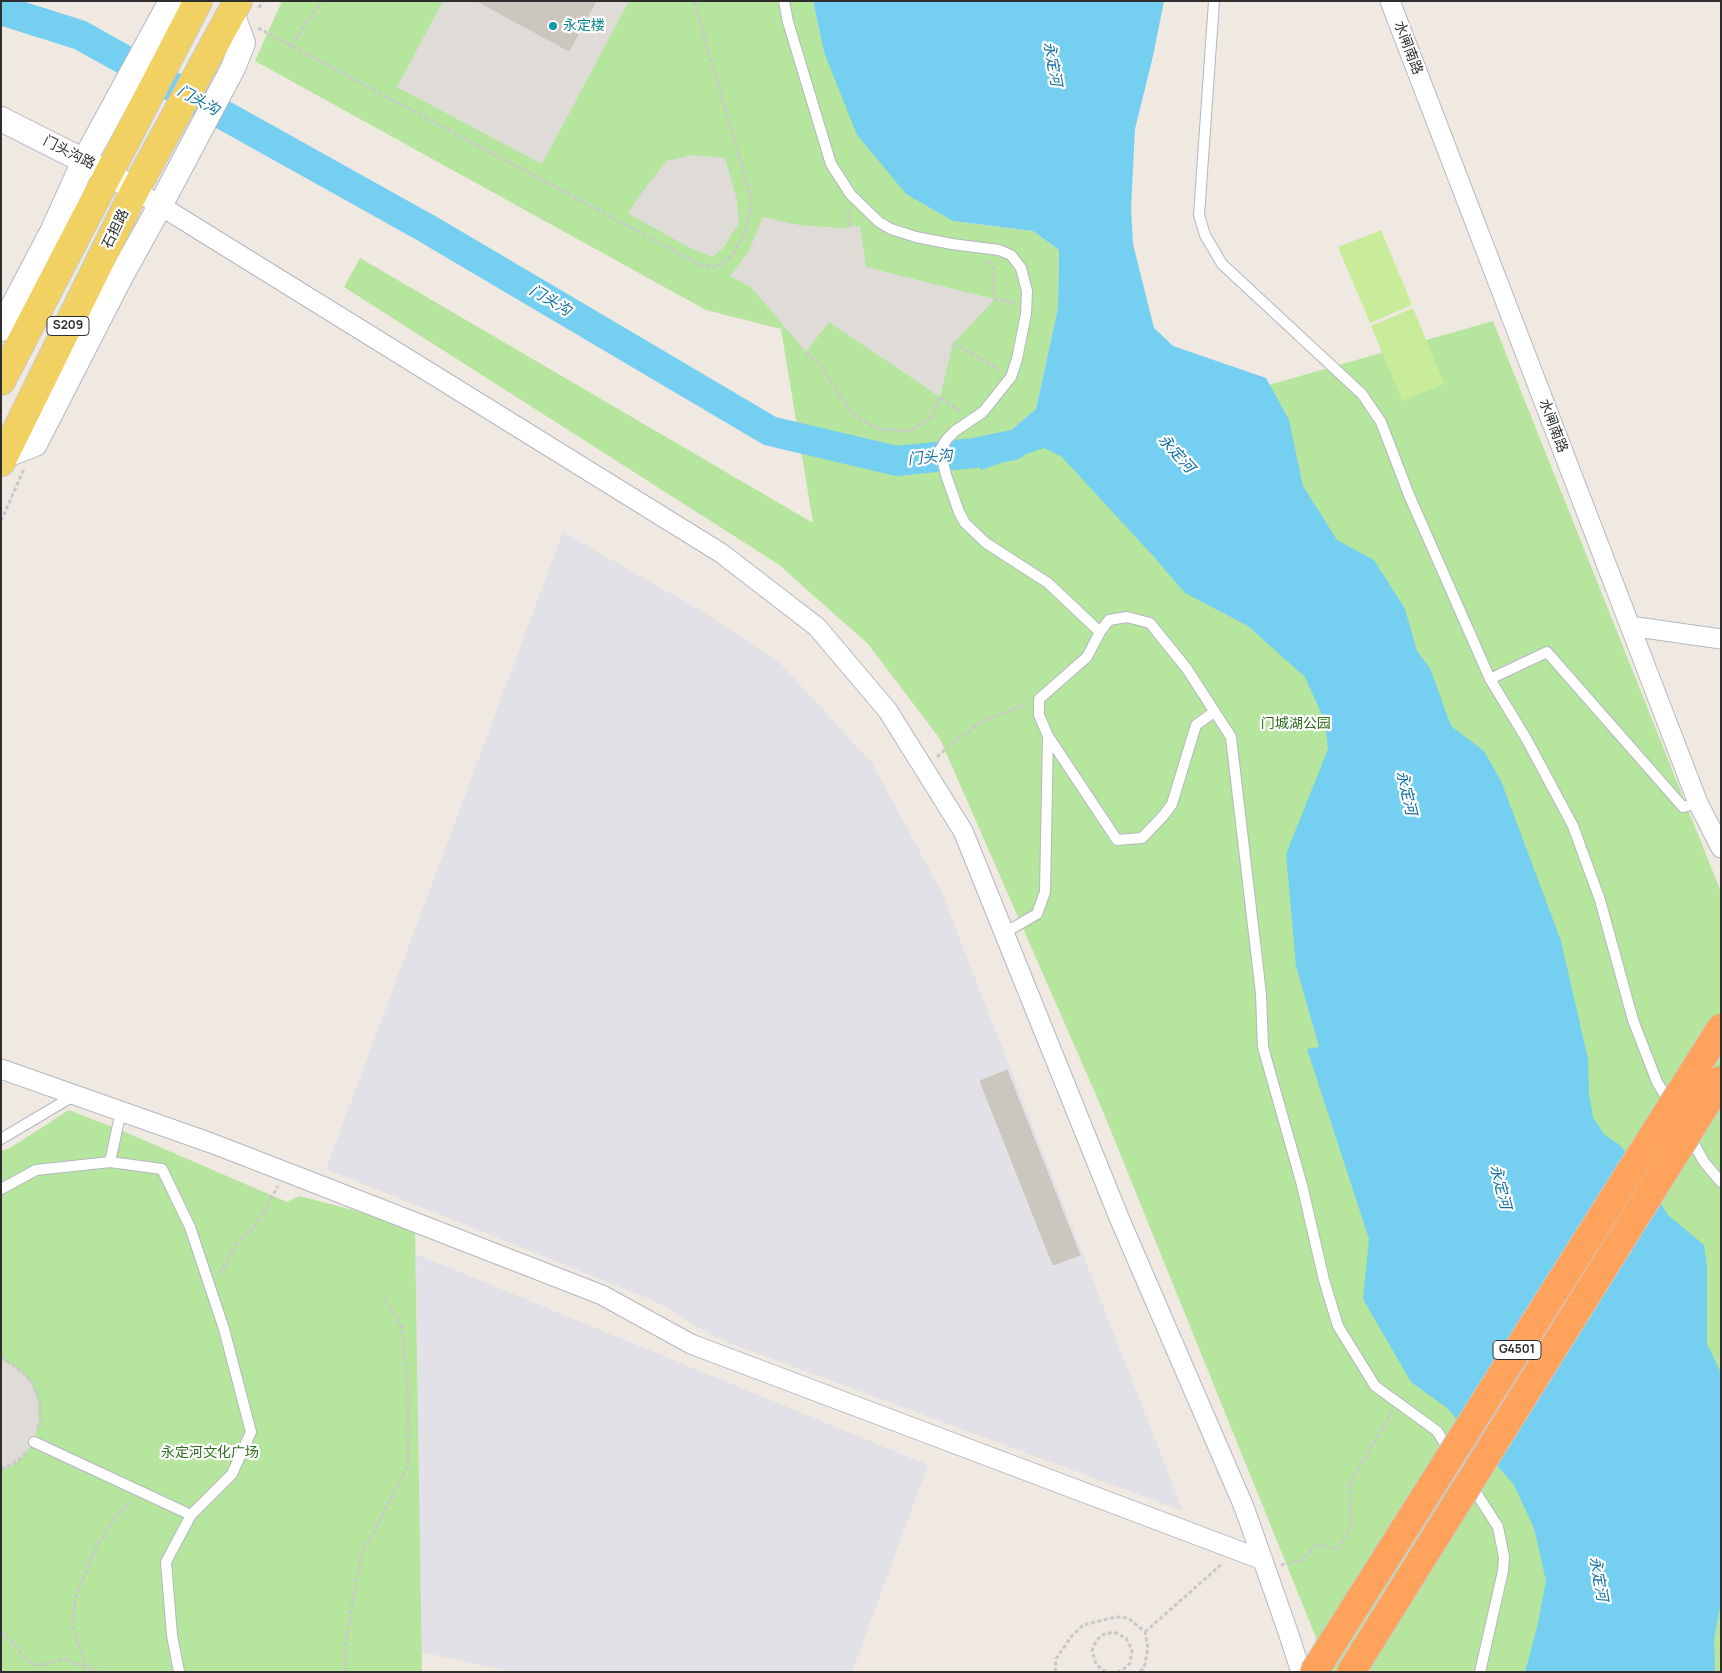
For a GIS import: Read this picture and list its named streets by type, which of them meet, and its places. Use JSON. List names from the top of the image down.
{
  "streets": {
    "highway": ["G4501"],
    "main road": ["石担路", "S209"],
    "street": ["水闸南路", "门头沟路"]
  },
  "crossings": [
    ["门头沟路", "石担路"],
    ["门头沟路", "S209"]
  ],
  "water": ["永定河", "门头沟"],
  "parks": ["门城湖公园", "永定河文化广场"],
  "places": ["永定楼"]
}
